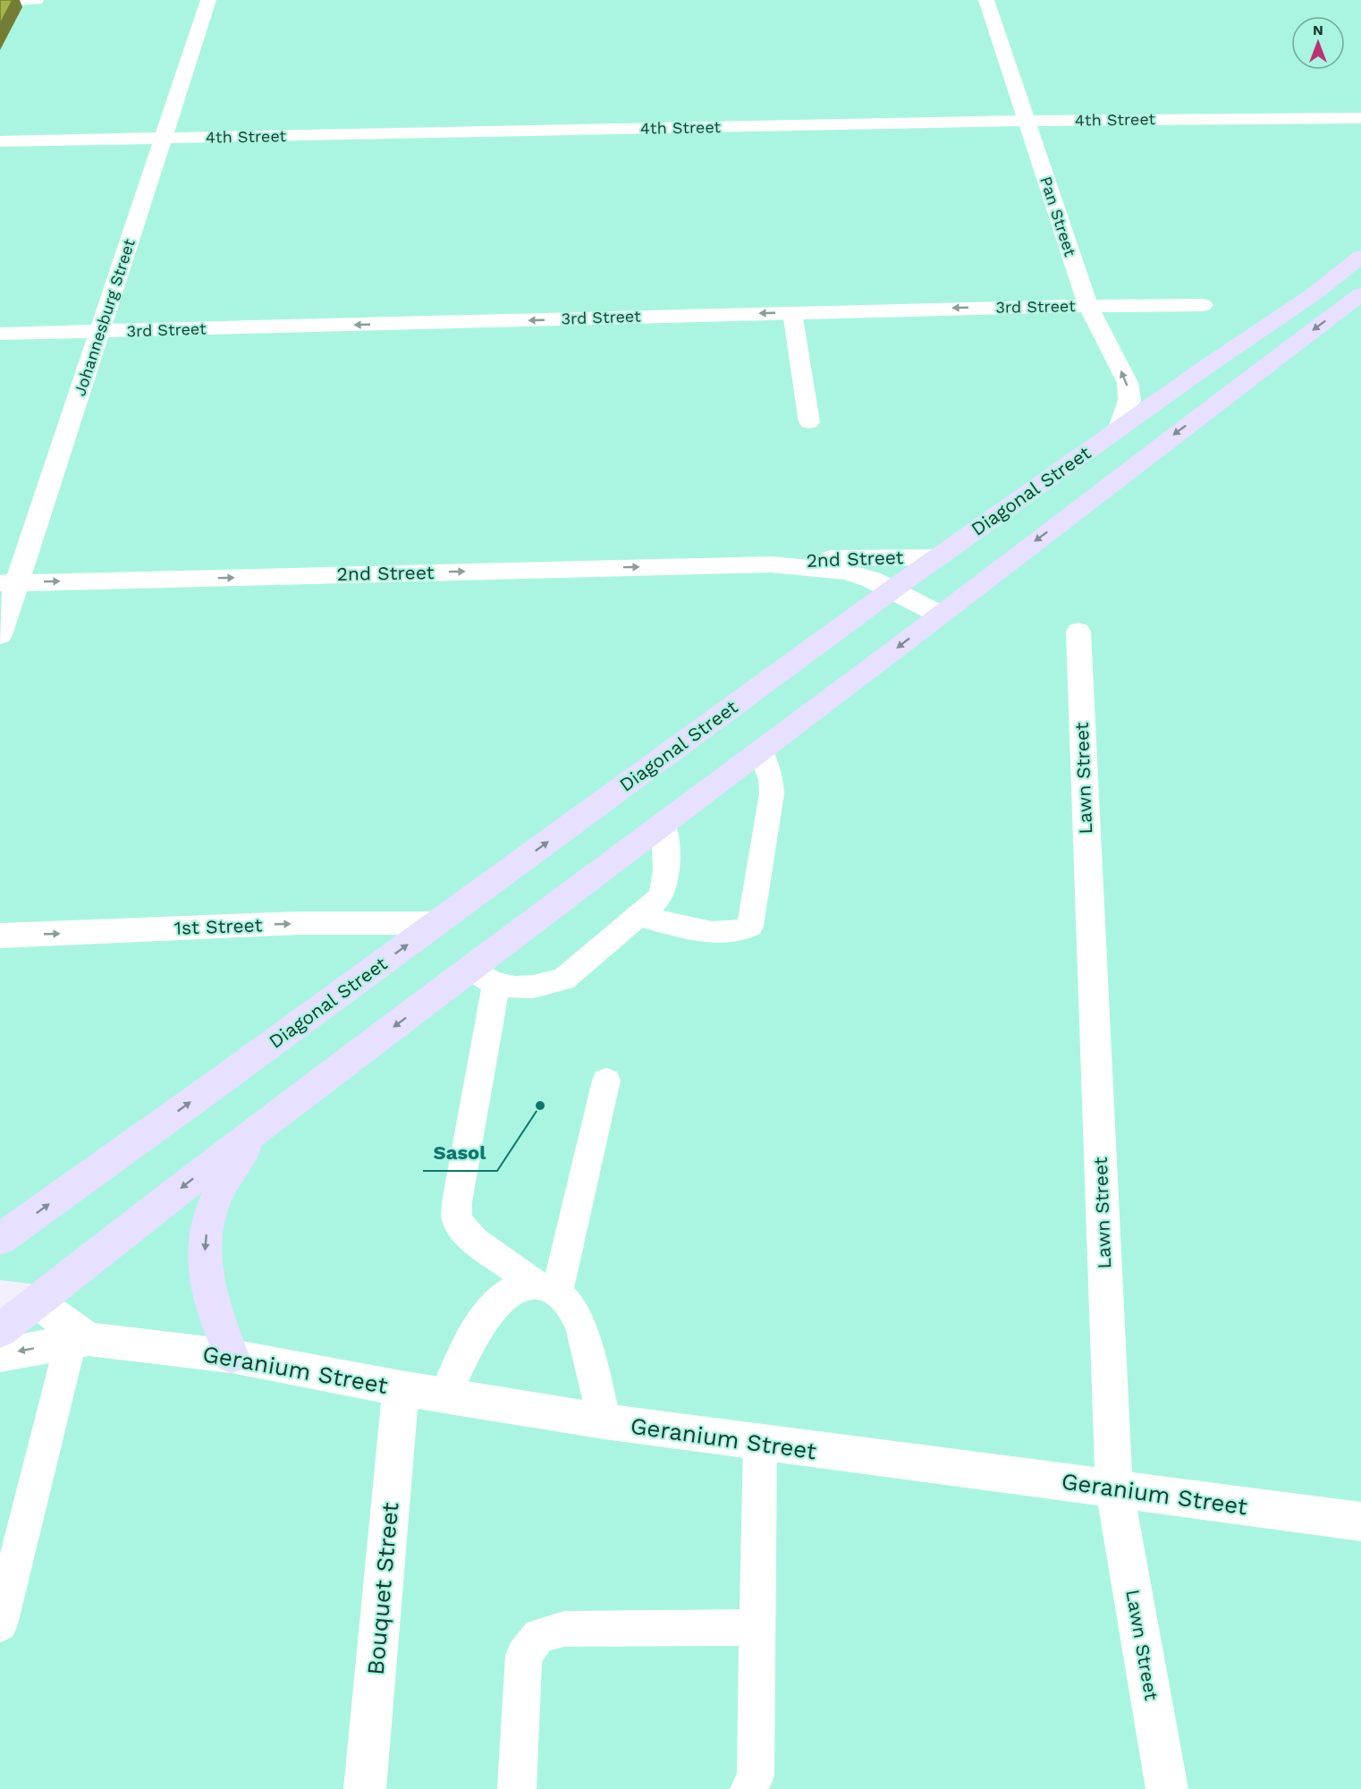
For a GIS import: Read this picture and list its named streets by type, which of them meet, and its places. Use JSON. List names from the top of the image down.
{
  "streets": {
    "main road": ["Diagonal Street", "Geranium Street"],
    "street": [
      "4th Street",
      "Pan Street",
      "3rd Street",
      "Johannesburg Street",
      "2nd Street",
      "Lawn Street",
      "1st Street",
      "Bouquet Street"
    ]
  },
  "crossings": [
    ["4th Street", "Pan Street"],
    ["4th Street", "Johannesburg Street"],
    ["Pan Street", "3rd Street"],
    ["Pan Street", "Diagonal Street"],
    ["3rd Street", "Johannesburg Street"],
    ["Johannesburg Street", "2nd Street"],
    ["Diagonal Street", "2nd Street"],
    ["Diagonal Street", "1st Street"],
    ["Diagonal Street", "Geranium Street"],
    ["Lawn Street", "Geranium Street"],
    ["Geranium Street", "Bouquet Street"]
  ],
  "one_way": ["3rd Street", "2nd Street", "1st Street"],
  "places": ["Sasol"],
  "north": "top"
}
